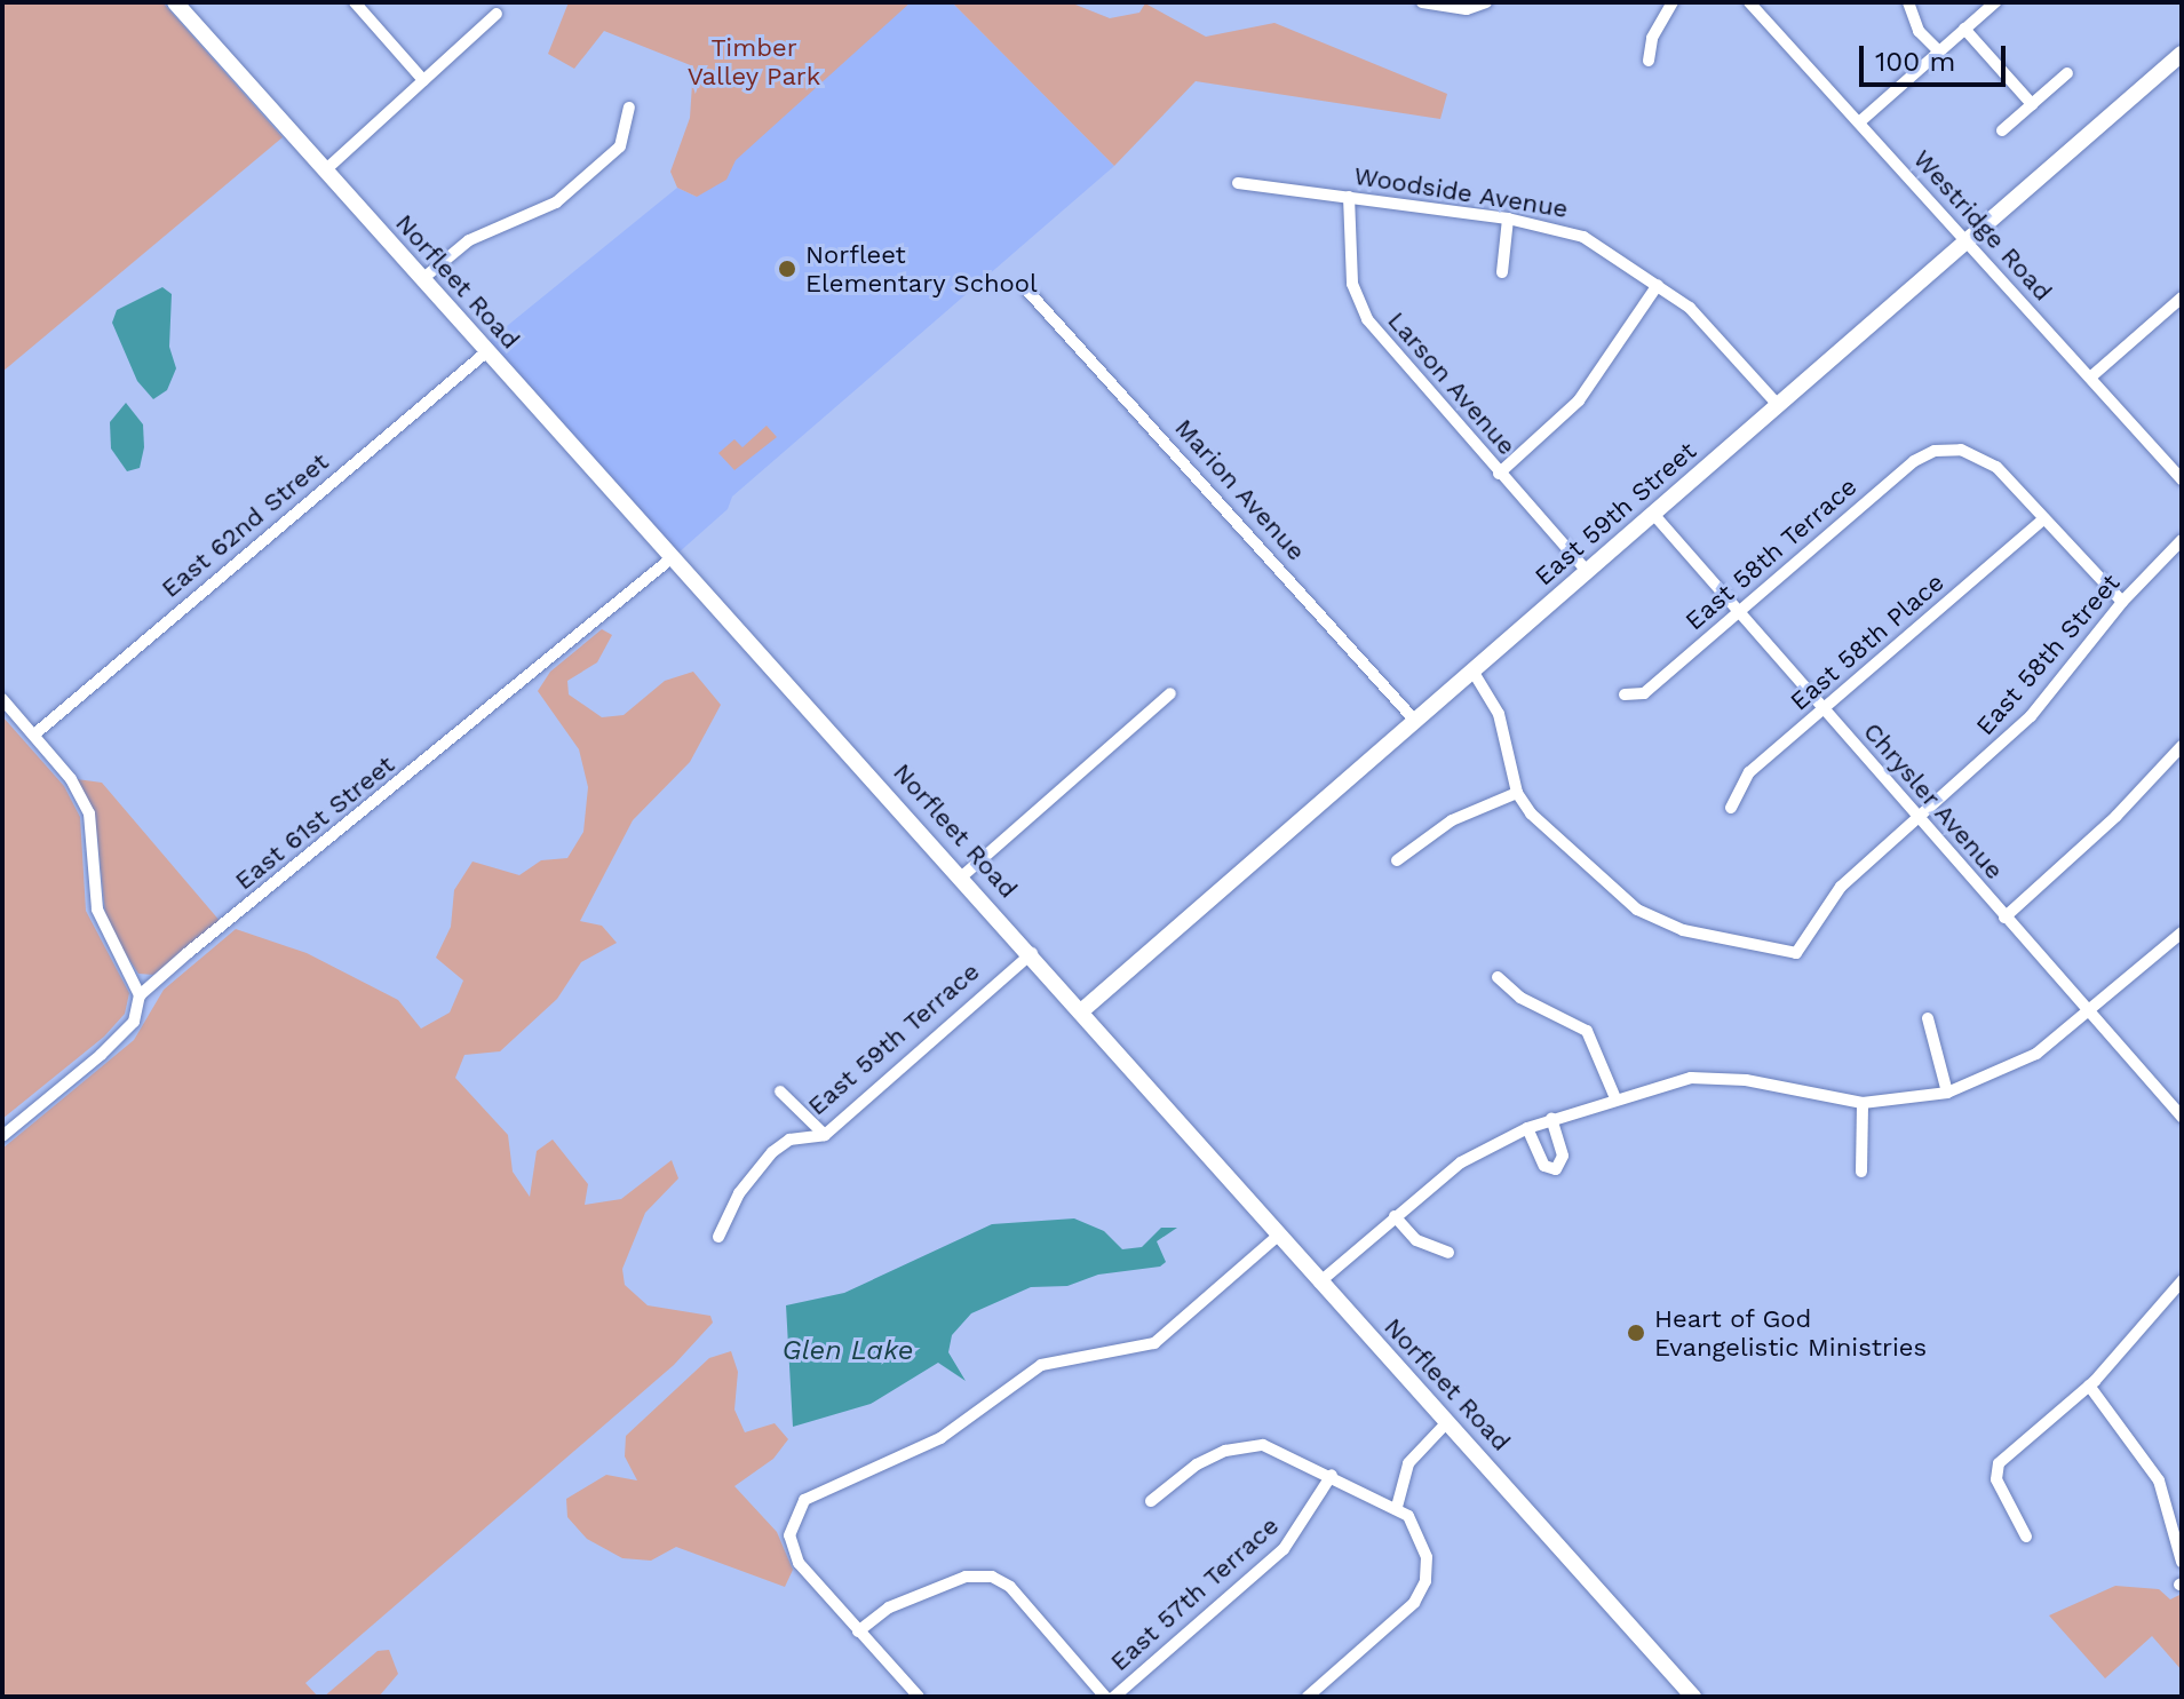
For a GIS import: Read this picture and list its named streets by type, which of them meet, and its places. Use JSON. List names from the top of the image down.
{
  "streets": {
    "street": [
      "Woodside Avenue",
      "Westridge Road",
      "Norfleet Road",
      "Larson Avenue",
      "Marion Avenue",
      "East 59th Street",
      "East 62nd Street",
      "East 58th Terrace",
      "East 58th Place",
      "East 58th Street",
      "Chrysler Avenue",
      "East 61st Street",
      "East 59th Terrace",
      "East 57th Terrace"
    ]
  },
  "crossings": [
    ["Woodside Avenue", "Larson Avenue"],
    ["Woodside Avenue", "East 59th Street"],
    ["Westridge Road", "East 59th Street"],
    ["Norfleet Road", "East 59th Street"],
    ["Norfleet Road", "East 62nd Street"],
    ["Norfleet Road", "East 61st Street"],
    ["Norfleet Road", "East 59th Terrace"],
    ["Larson Avenue", "East 59th Street"],
    ["Marion Avenue", "East 59th Street"],
    ["East 59th Street", "Chrysler Avenue"],
    ["East 58th Terrace", "East 58th Place"],
    ["East 58th Terrace", "Chrysler Avenue"],
    ["East 58th Place", "Chrysler Avenue"],
    ["East 58th Street", "Chrysler Avenue"]
  ],
  "water": ["Glen Lake"],
  "parks": ["Timber Valley Park"],
  "places": ["Norfleet Elementary School", "Heart of God Evangelistic Ministries"],
  "scale_bar": "100 m"
}
